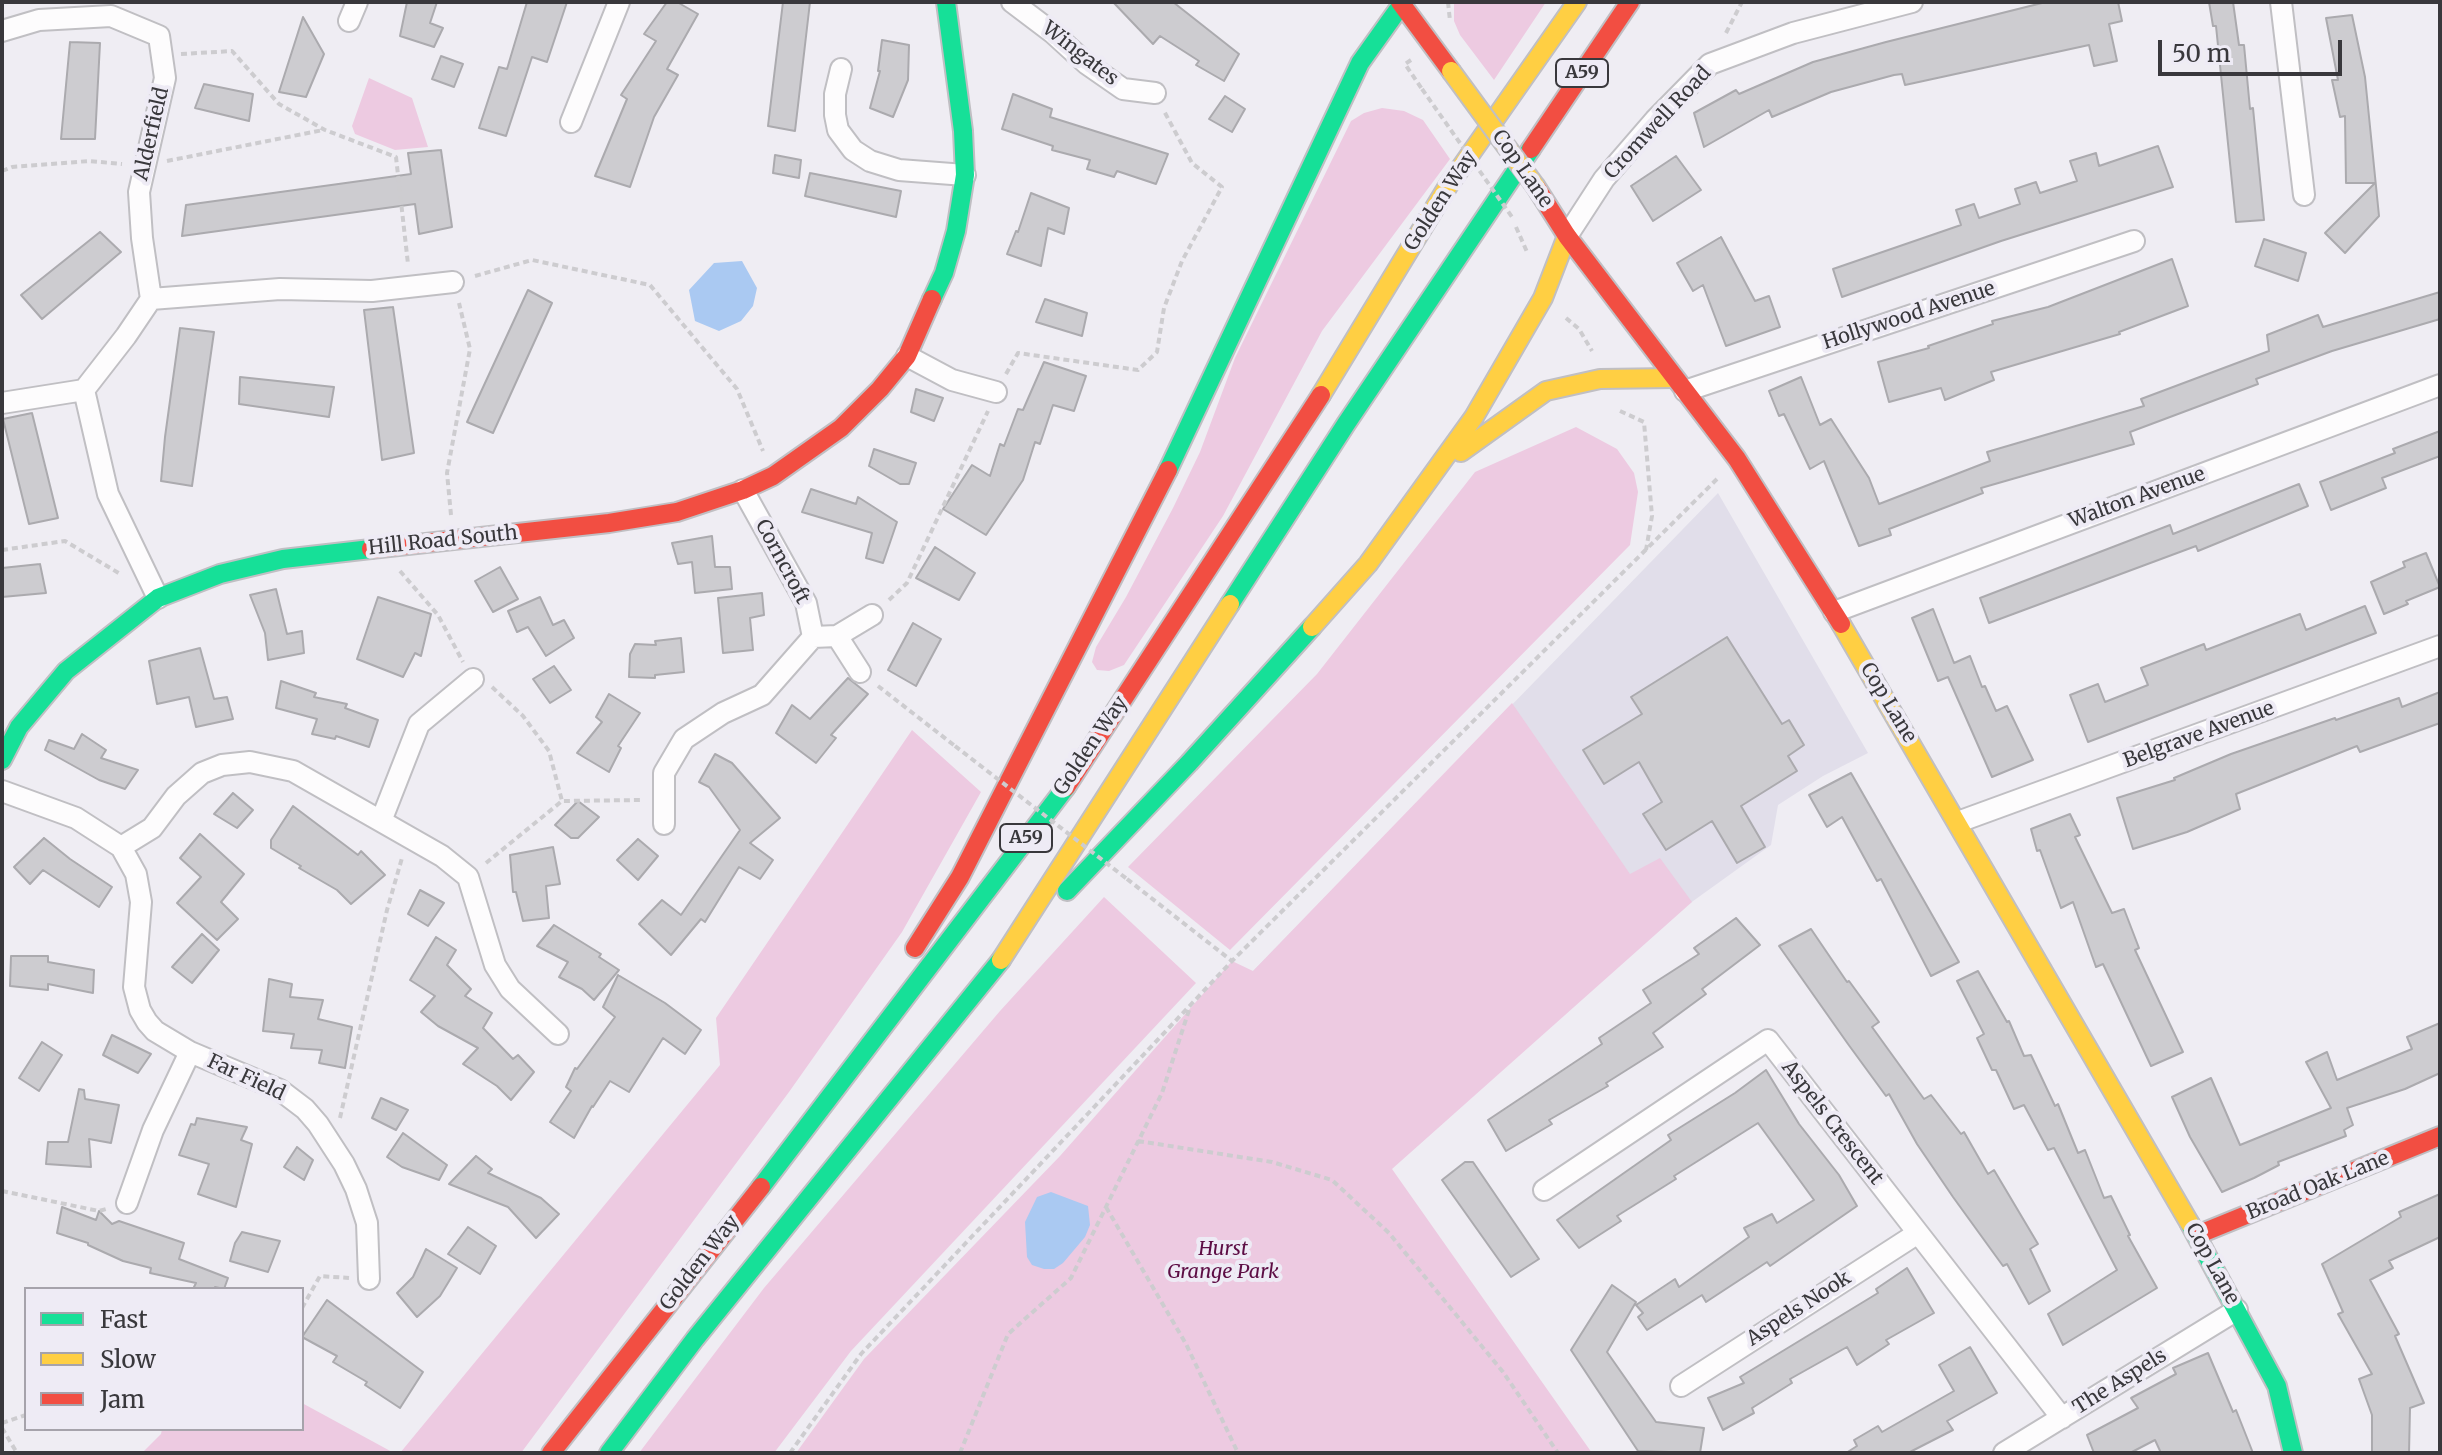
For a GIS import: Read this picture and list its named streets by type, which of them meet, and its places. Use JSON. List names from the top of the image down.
{
  "streets": {
    "main road": [
      "A59",
      "Cop Lane",
      "Golden Way",
      "Hill Road South",
      "Broad Oak Lane"
    ],
    "street": [
      "Wingates",
      "Cromwell Road",
      "Alderfield",
      "Hollywood Avenue",
      "Walton Avenue",
      "Corncroft",
      "Belgrave Avenue",
      "Far Field",
      "Aspels Crescent",
      "Aspels Nook",
      "The Aspels"
    ]
  },
  "crossings": [
    ["Cromwell Road", "Cop Lane"],
    ["Cop Lane", "Hollywood Avenue"],
    ["Cop Lane", "Walton Avenue"],
    ["Cop Lane", "Belgrave Avenue"],
    ["Cop Lane", "Broad Oak Lane"],
    ["Cop Lane", "The Aspels"],
    ["Hill Road South", "Corncroft"],
    ["Aspels Crescent", "Aspels Nook"],
    ["Aspels Crescent", "The Aspels"]
  ],
  "parks": ["Hurst Grange Park"],
  "legend": ["Fast", "Slow", "Jam"],
  "scale_bar": "50 m"
}
